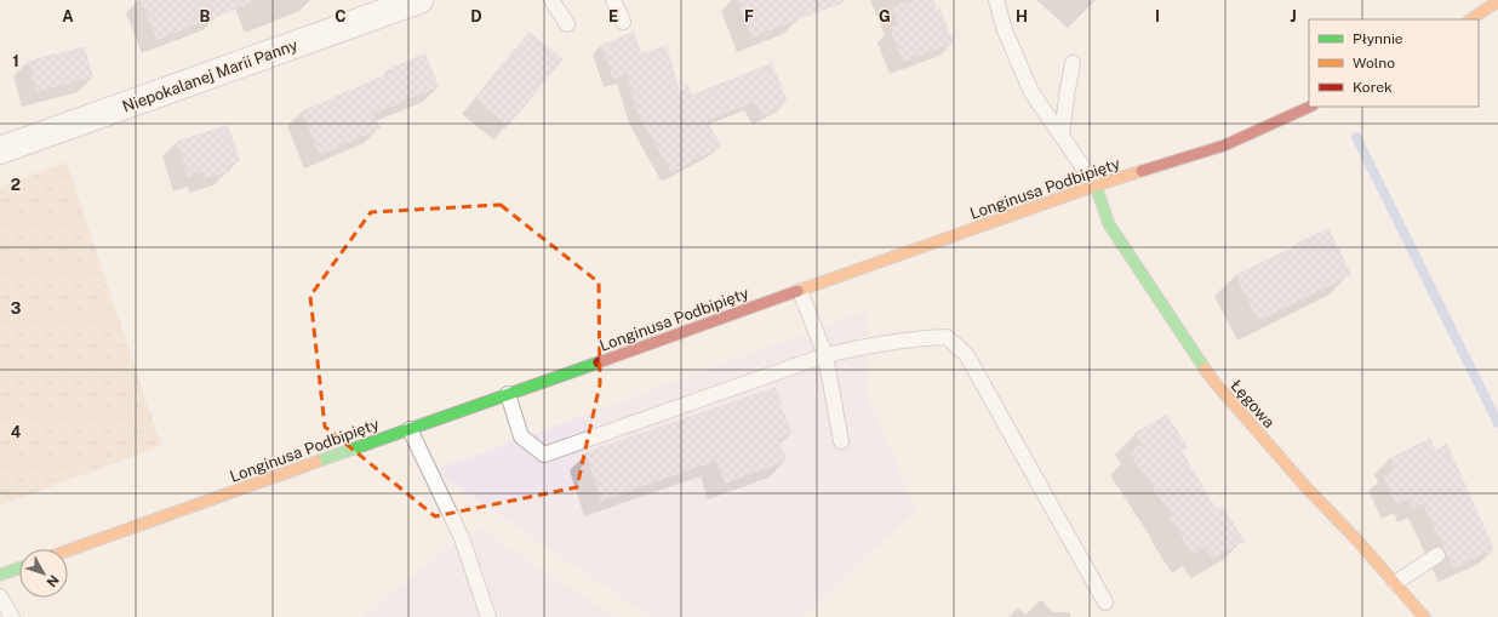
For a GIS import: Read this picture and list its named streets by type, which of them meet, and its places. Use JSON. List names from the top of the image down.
{
  "streets": {
    "street": ["Niepokalanej Marii Panny", "Longinusa Podbipięty", "Łęgowa"]
  },
  "crossings": [
    ["Longinusa Podbipięty", "Łęgowa"]
  ],
  "legend": ["Płynnie", "Wolno", "Korek"],
  "north": "bottom right",
  "grid": {
    "columns": [
      "A",
      "B",
      "C",
      "D",
      "E",
      "F",
      "G",
      "H",
      "I",
      "J"
    ],
    "rows": [
      "1",
      "2",
      "3",
      "4"
    ]
  }
}
